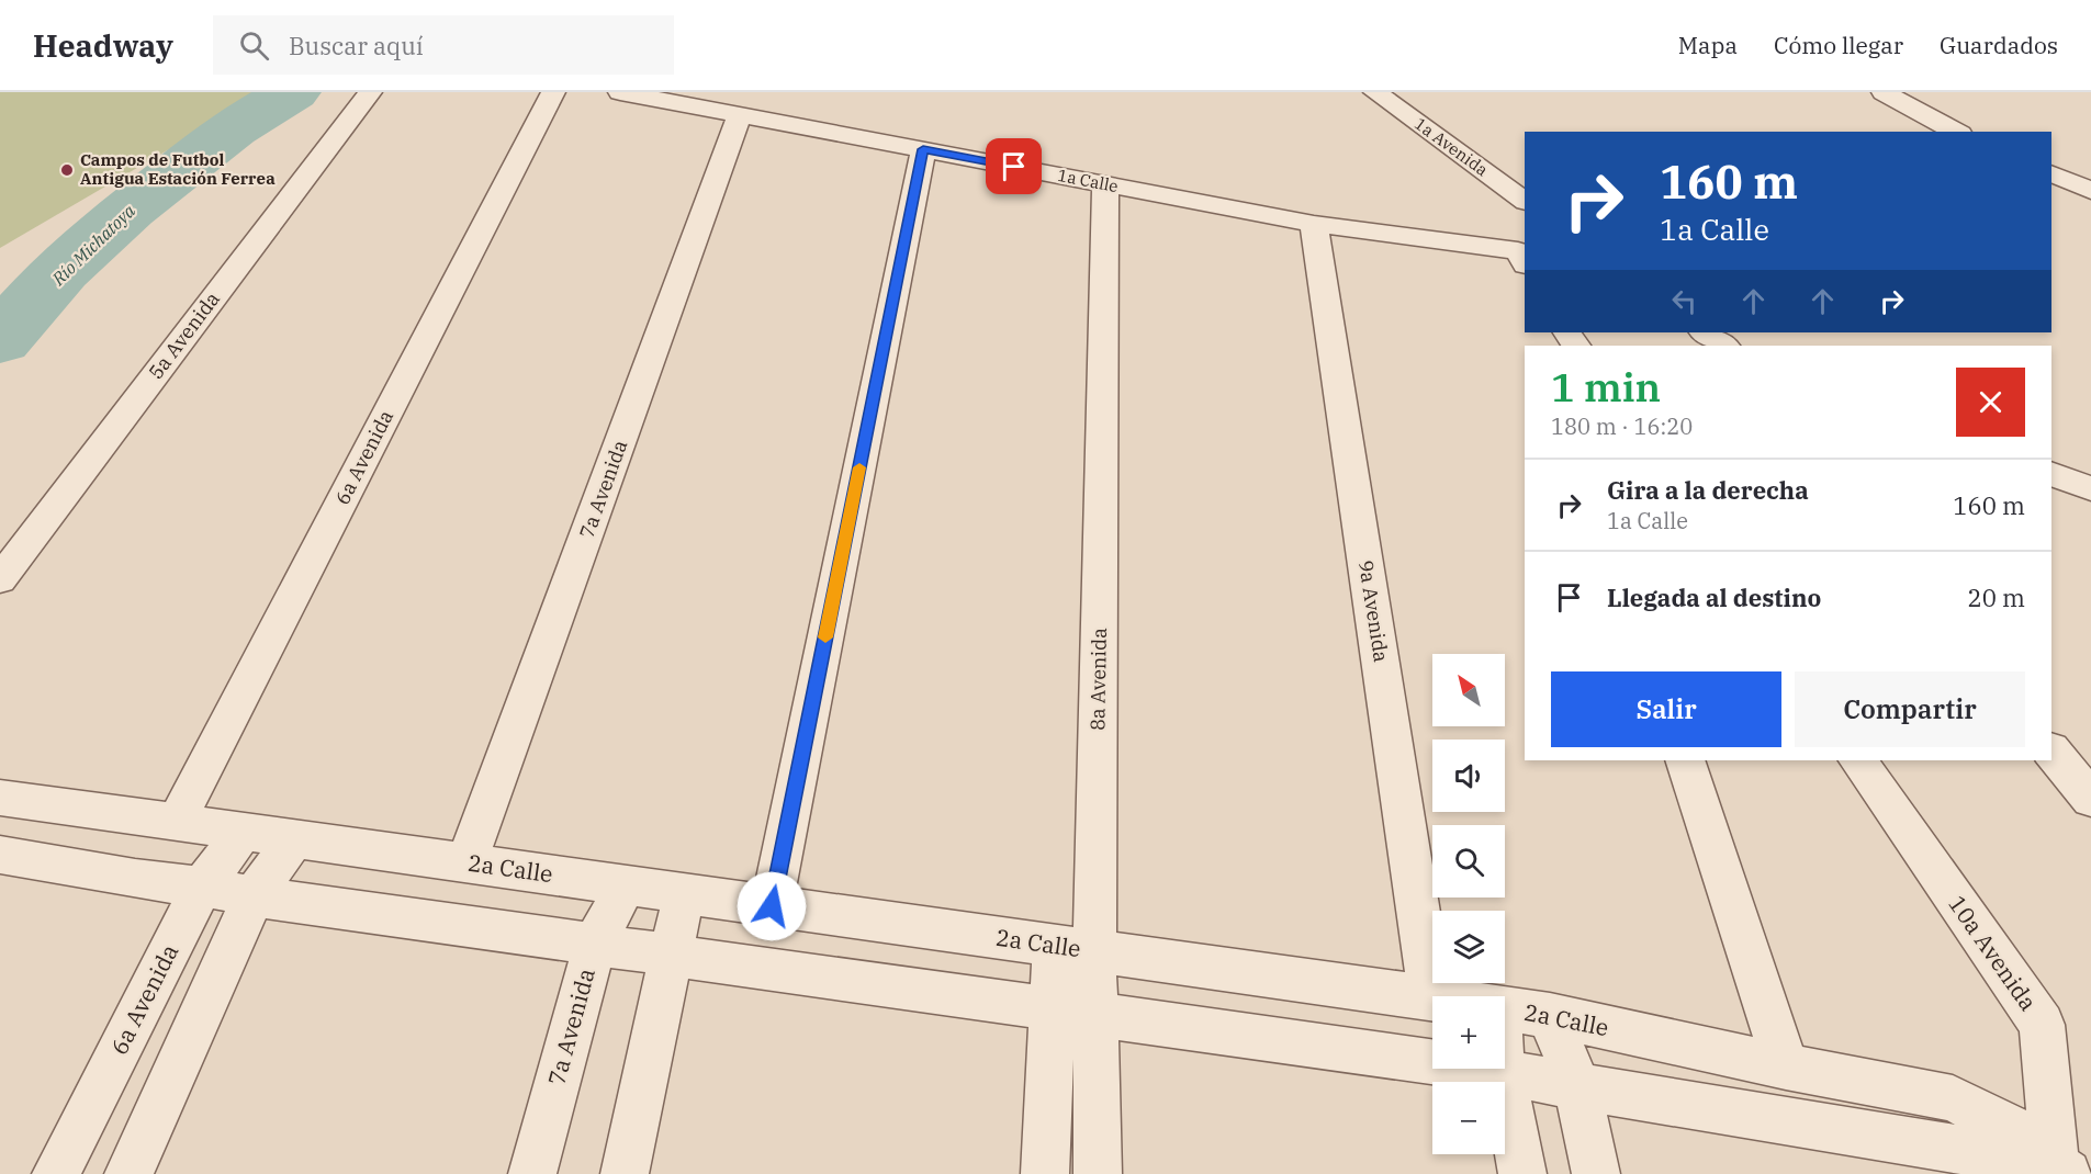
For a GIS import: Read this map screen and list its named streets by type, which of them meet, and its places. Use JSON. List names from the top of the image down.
{
  "streets": {
    "street": [
      "1a Avenida",
      "1a Calle",
      "5a Avenida",
      "6a Avenida",
      "7a Avenida",
      "9a Avenida",
      "8a Avenida",
      "2a Calle",
      "10a Avenida"
    ]
  },
  "crossings": [
    ["1a Calle", "7a Avenida"],
    ["1a Calle", "9a Avenida"],
    ["1a Calle", "8a Avenida"],
    ["6a Avenida", "2a Calle"],
    ["7a Avenida", "2a Calle"],
    ["9a Avenida", "2a Calle"],
    ["8a Avenida", "2a Calle"],
    ["2a Calle", "10a Avenida"]
  ],
  "water": ["Río Michatoya"],
  "places": ["Campos de Futbol Antigua Estación Ferrea"],
  "north": "top left",
  "page": {
    "header": "Headway",
    "search": "Buscar aquí",
    "nav": ["Mapa", "Cómo llegar", "Guardados"],
    "turn": ["160 m", "1a Calle"],
    "heading": ["1 min", "180 m · 16:20"],
    "list": [
      {
        "name": "Gira a la derecha",
        "note": "1a Calle",
        "value": "160 m"
      },
      {
        "name": "Llegada al destino",
        "value": "20 m"
      }
    ],
    "map_buttons": ["+", "−"],
    "buttons": ["Salir", "Compartir"]
  }
}
